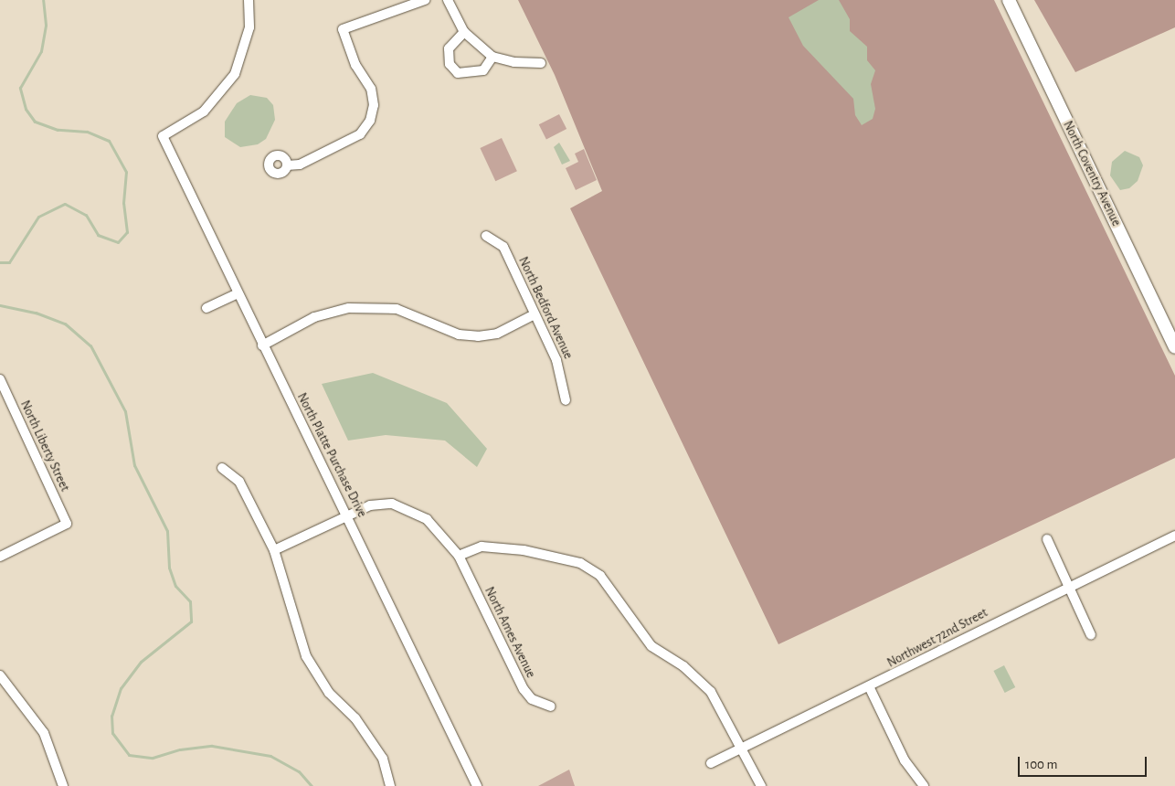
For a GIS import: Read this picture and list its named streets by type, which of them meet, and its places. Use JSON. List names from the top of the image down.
{
  "streets": {
    "street": [
      "North Coventry Avenue",
      "North Bedford Avenue",
      "North Liberty Street",
      "North Platte Purchase Drive",
      "North Ames Avenue",
      "Northwest 72nd Street"
    ]
  },
  "crossings": [
    ["North Platte Purchase Drive", "North Ames Avenue"]
  ],
  "scale_bar": "100 m"
}
